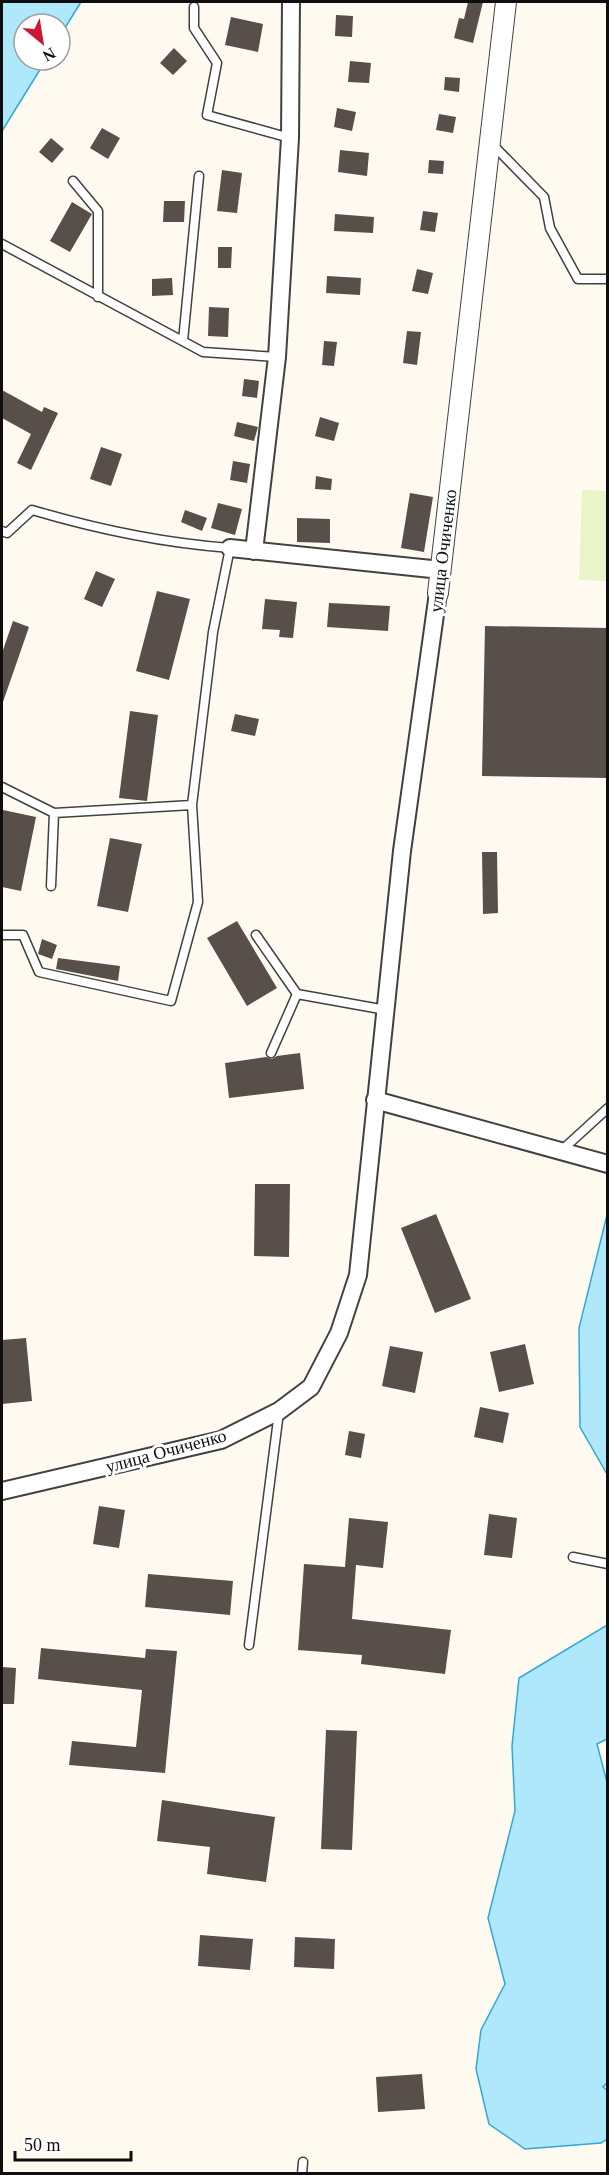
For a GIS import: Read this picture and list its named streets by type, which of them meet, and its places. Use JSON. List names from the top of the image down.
{
  "streets": {
    "street": ["улица Очиченко"]
  },
  "scale_bar": "50 m",
  "north": "bottom right"
}
